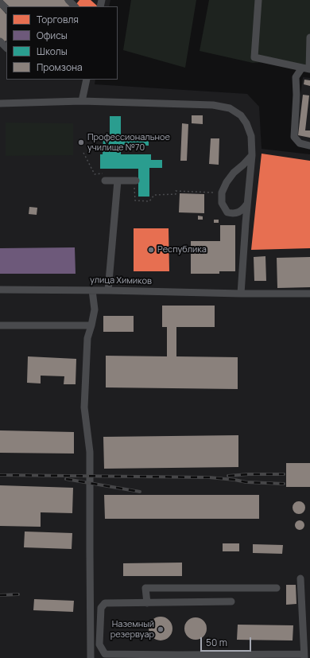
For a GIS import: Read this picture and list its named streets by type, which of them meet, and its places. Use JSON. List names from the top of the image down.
{
  "streets": {
    "street": ["улица Химиков"]
  },
  "places": ["Профессиональное училище №70", "Республика", "Наземный резервуар"],
  "legend": [
    "Торговля",
    "Офисы",
    "Школы",
    "Промзона"
  ],
  "scale_bar": "50 m"
}
